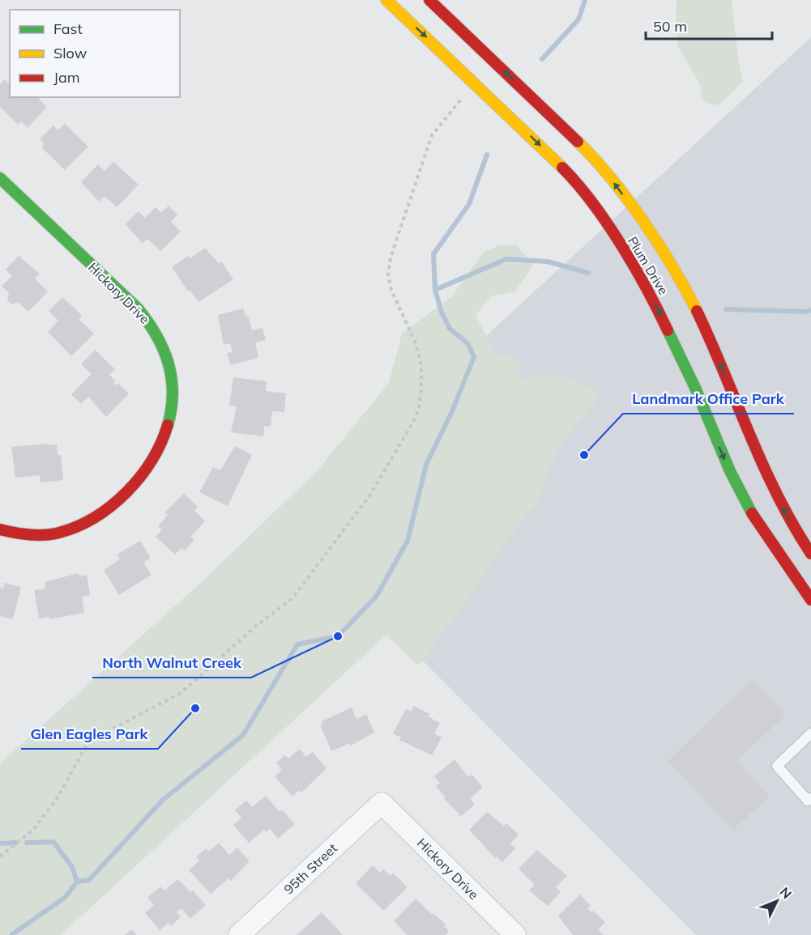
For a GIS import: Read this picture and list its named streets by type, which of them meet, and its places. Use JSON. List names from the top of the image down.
{
  "streets": {
    "street": ["Plum Drive", "Hickory Drive", "95th Street"]
  },
  "crossings": [
    ["Hickory Drive", "95th Street"]
  ],
  "places": ["Landmark Office Park", "North Walnut Creek", "Glen Eagles Park"],
  "legend": ["Fast", "Slow", "Jam"],
  "scale_bar": "50 m",
  "north": "top right"
}
